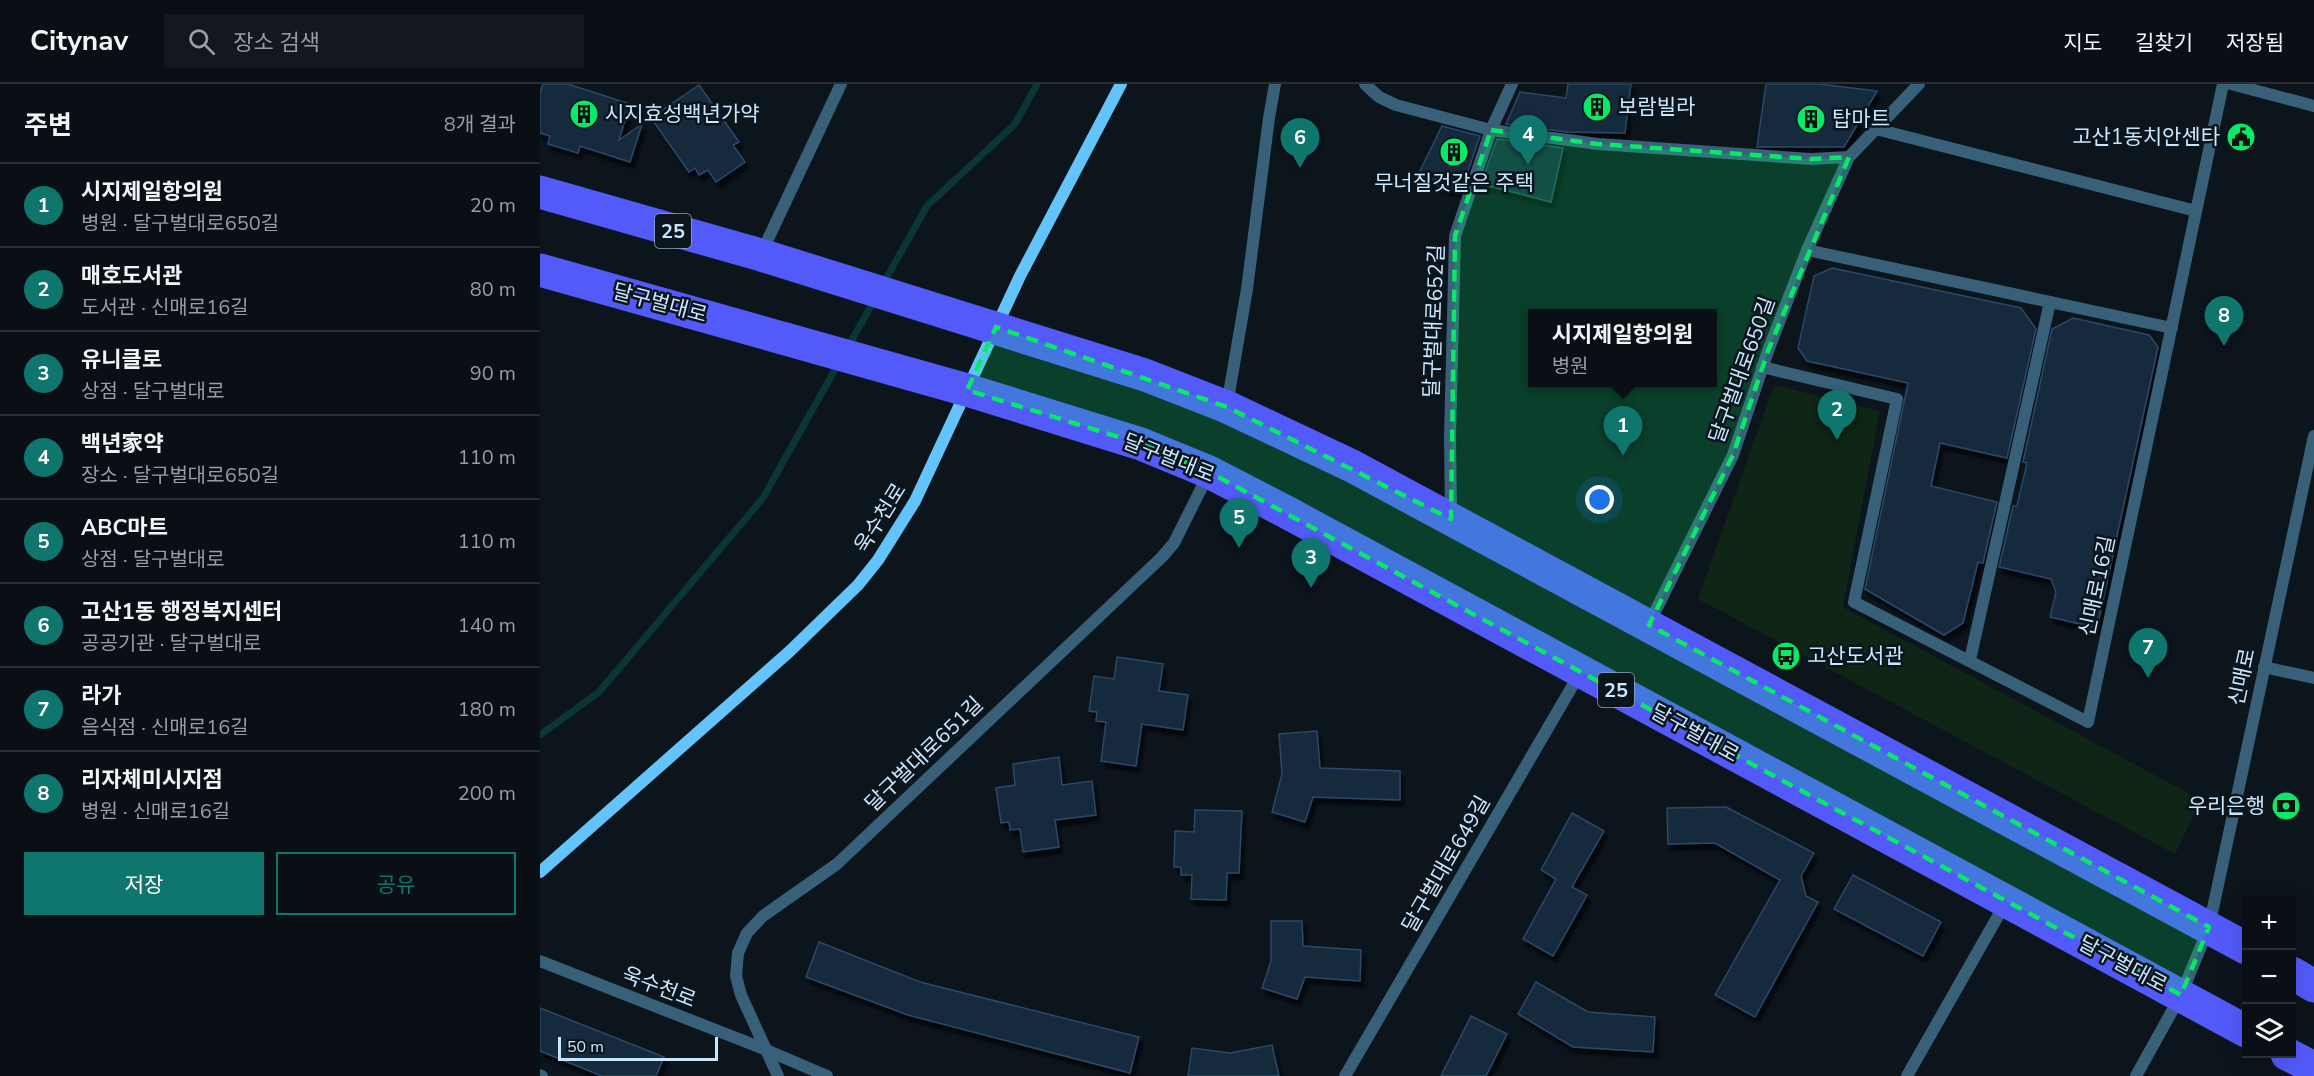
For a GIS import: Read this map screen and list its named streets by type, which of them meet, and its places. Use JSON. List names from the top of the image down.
{
  "streets": {
    "main road": ["25", "달구벌대로", "욱수천로"],
    "street": [
      "달구벌대로652길",
      "달구벌대로650길",
      "신매로16길",
      "신매로",
      "달구벌대로651길",
      "달구벌대로649길"
    ]
  },
  "crossings": [
    ["25", "달구벌대로652길"],
    ["25", "달구벌대로650길"],
    ["25", "욱수천로"],
    ["25", "신매로"],
    ["달구벌대로", "욱수천로"],
    ["달구벌대로", "신매로"],
    ["달구벌대로", "달구벌대로651길"],
    ["달구벌대로", "달구벌대로649길"],
    ["달구벌대로650길", "신매로16길"],
    ["욱수천로", "달구벌대로651길"]
  ],
  "places": {
    "building": [
      "보람빌라",
      "시지효성백년가약",
      "탑마트",
      "무너질것같은 주택"
    ],
    "public building": ["고산1동치안센타"],
    "bus stop": ["고산도서관"],
    "bank": ["우리은행"]
  },
  "scale_bar": "50 m",
  "page": {
    "header": "Citynav",
    "search": "장소 검색",
    "nav": ["지도", "길찾기", "저장됨"],
    "heading": ["주변", "8개 결과"],
    "pins": [
      "4",
      "6",
      "8",
      "2",
      "1",
      "5",
      "3",
      "7"
    ],
    "list": [
      {
        "mark": "1",
        "name": "시지제일항의원",
        "note": "병원 · 달구벌대로650길",
        "value": "20 m"
      },
      {
        "mark": "2",
        "name": "매호도서관",
        "note": "도서관 · 신매로16길",
        "value": "80 m"
      },
      {
        "mark": "3",
        "name": "유니클로",
        "note": "상점 · 달구벌대로",
        "value": "90 m"
      },
      {
        "mark": "4",
        "name": "백년家약",
        "note": "장소 · 달구벌대로650길",
        "value": "110 m"
      },
      {
        "mark": "5",
        "name": "ABC마트",
        "note": "상점 · 달구벌대로",
        "value": "110 m"
      },
      {
        "mark": "6",
        "name": "고산1동 행정복지센터",
        "note": "공공기관 · 달구벌대로",
        "value": "140 m"
      },
      {
        "mark": "7",
        "name": "라가",
        "note": "음식점 · 신매로16길",
        "value": "180 m"
      },
      {
        "mark": "8",
        "name": "리자체미시지점",
        "note": "병원 · 신매로16길",
        "value": "200 m"
      }
    ],
    "popup": ["시지제일항의원", "병원"],
    "buttons": ["저장", "공유"],
    "map_buttons": ["+", "−"],
    "scale": "50 m"
  }
}
